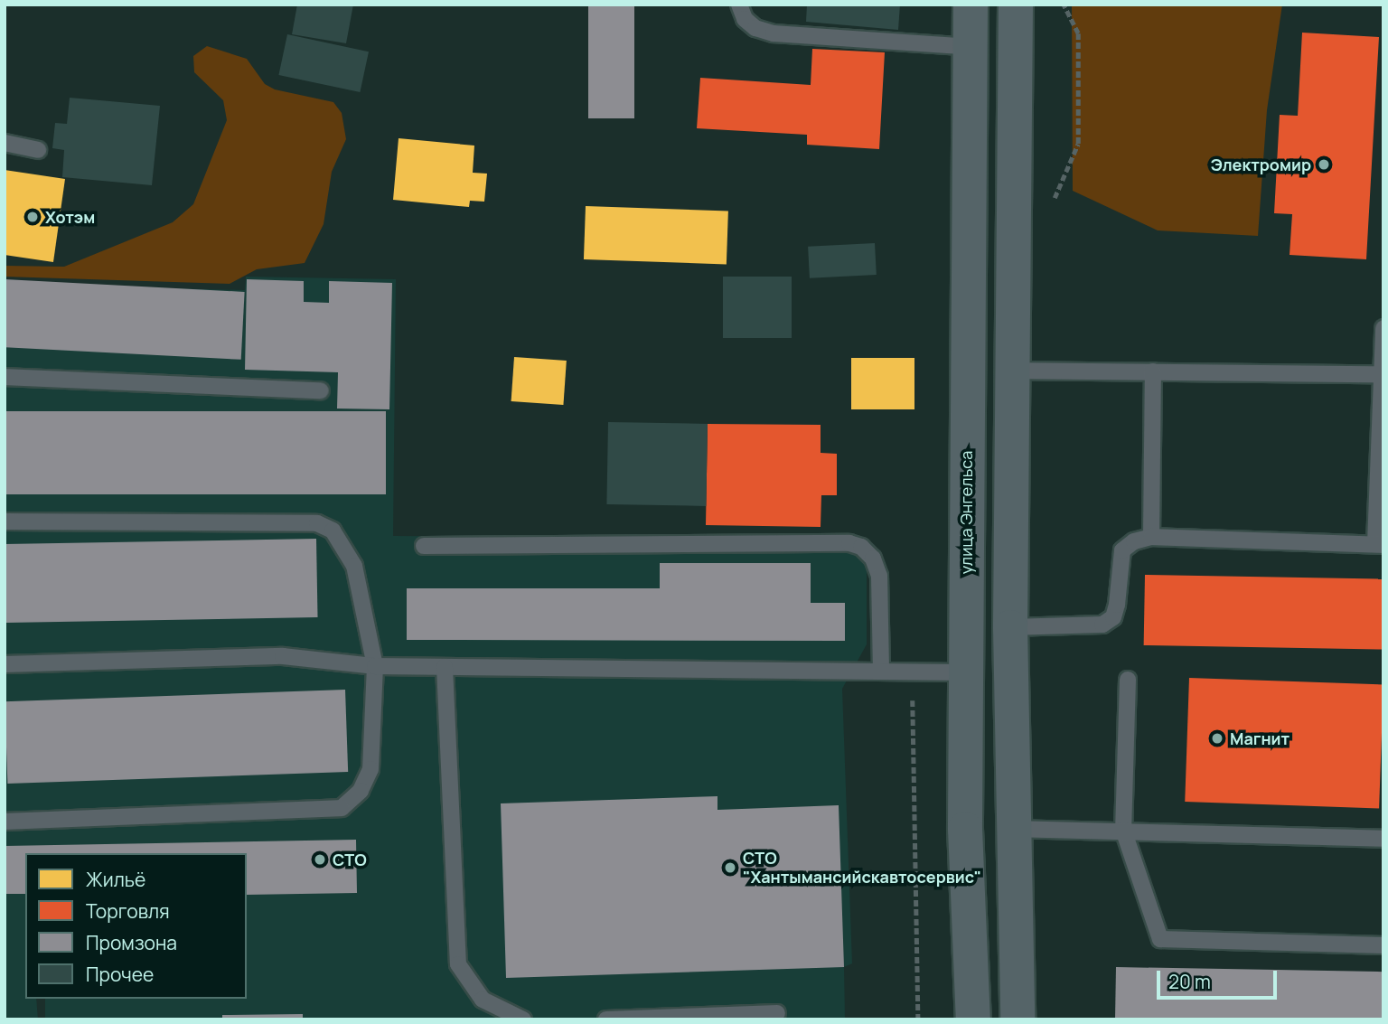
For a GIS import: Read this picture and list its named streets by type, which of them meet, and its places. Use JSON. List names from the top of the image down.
{
  "streets": {
    "main road": ["улица Энгельса"]
  },
  "places": [
    "Электромир",
    "Хотэм",
    "Магнит",
    "СТО",
    "СТО \"Хантымансийскавтосервис\""
  ],
  "legend": [
    "Жильё",
    "Торговля",
    "Промзона",
    "Прочее"
  ],
  "scale_bar": "20 m"
}
